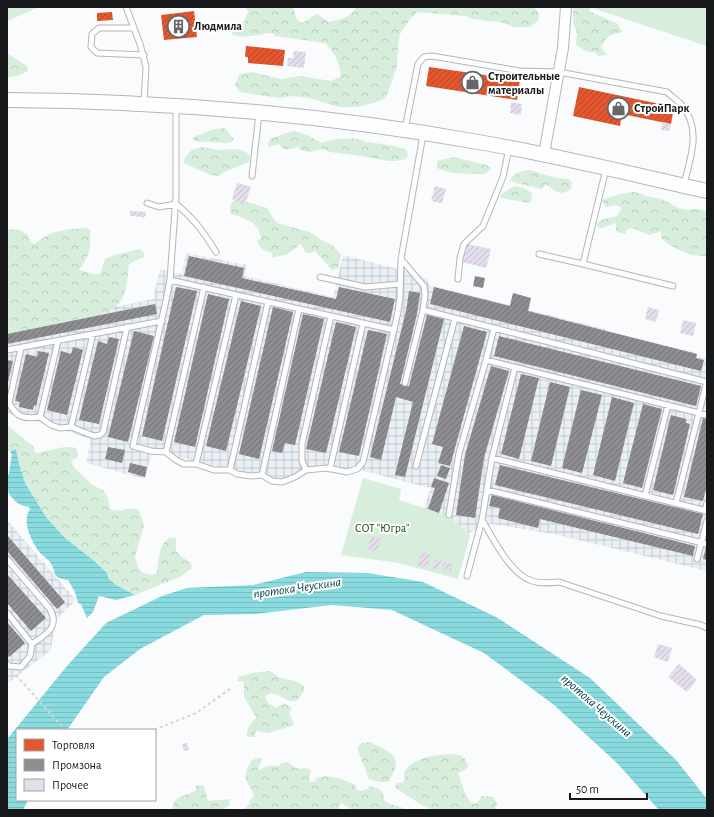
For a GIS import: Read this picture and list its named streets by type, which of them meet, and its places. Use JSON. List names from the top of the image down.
{
  "water": ["протока Чеускина"],
  "parks": ["СОТ \"Югра\""],
  "places": {
    "building": ["Людмила"],
    "shop": ["Строительные материалы", "СтройПарк"]
  },
  "legend": ["Торговля", "Промзона", "Прочее"],
  "scale_bar": "50 m"
}
